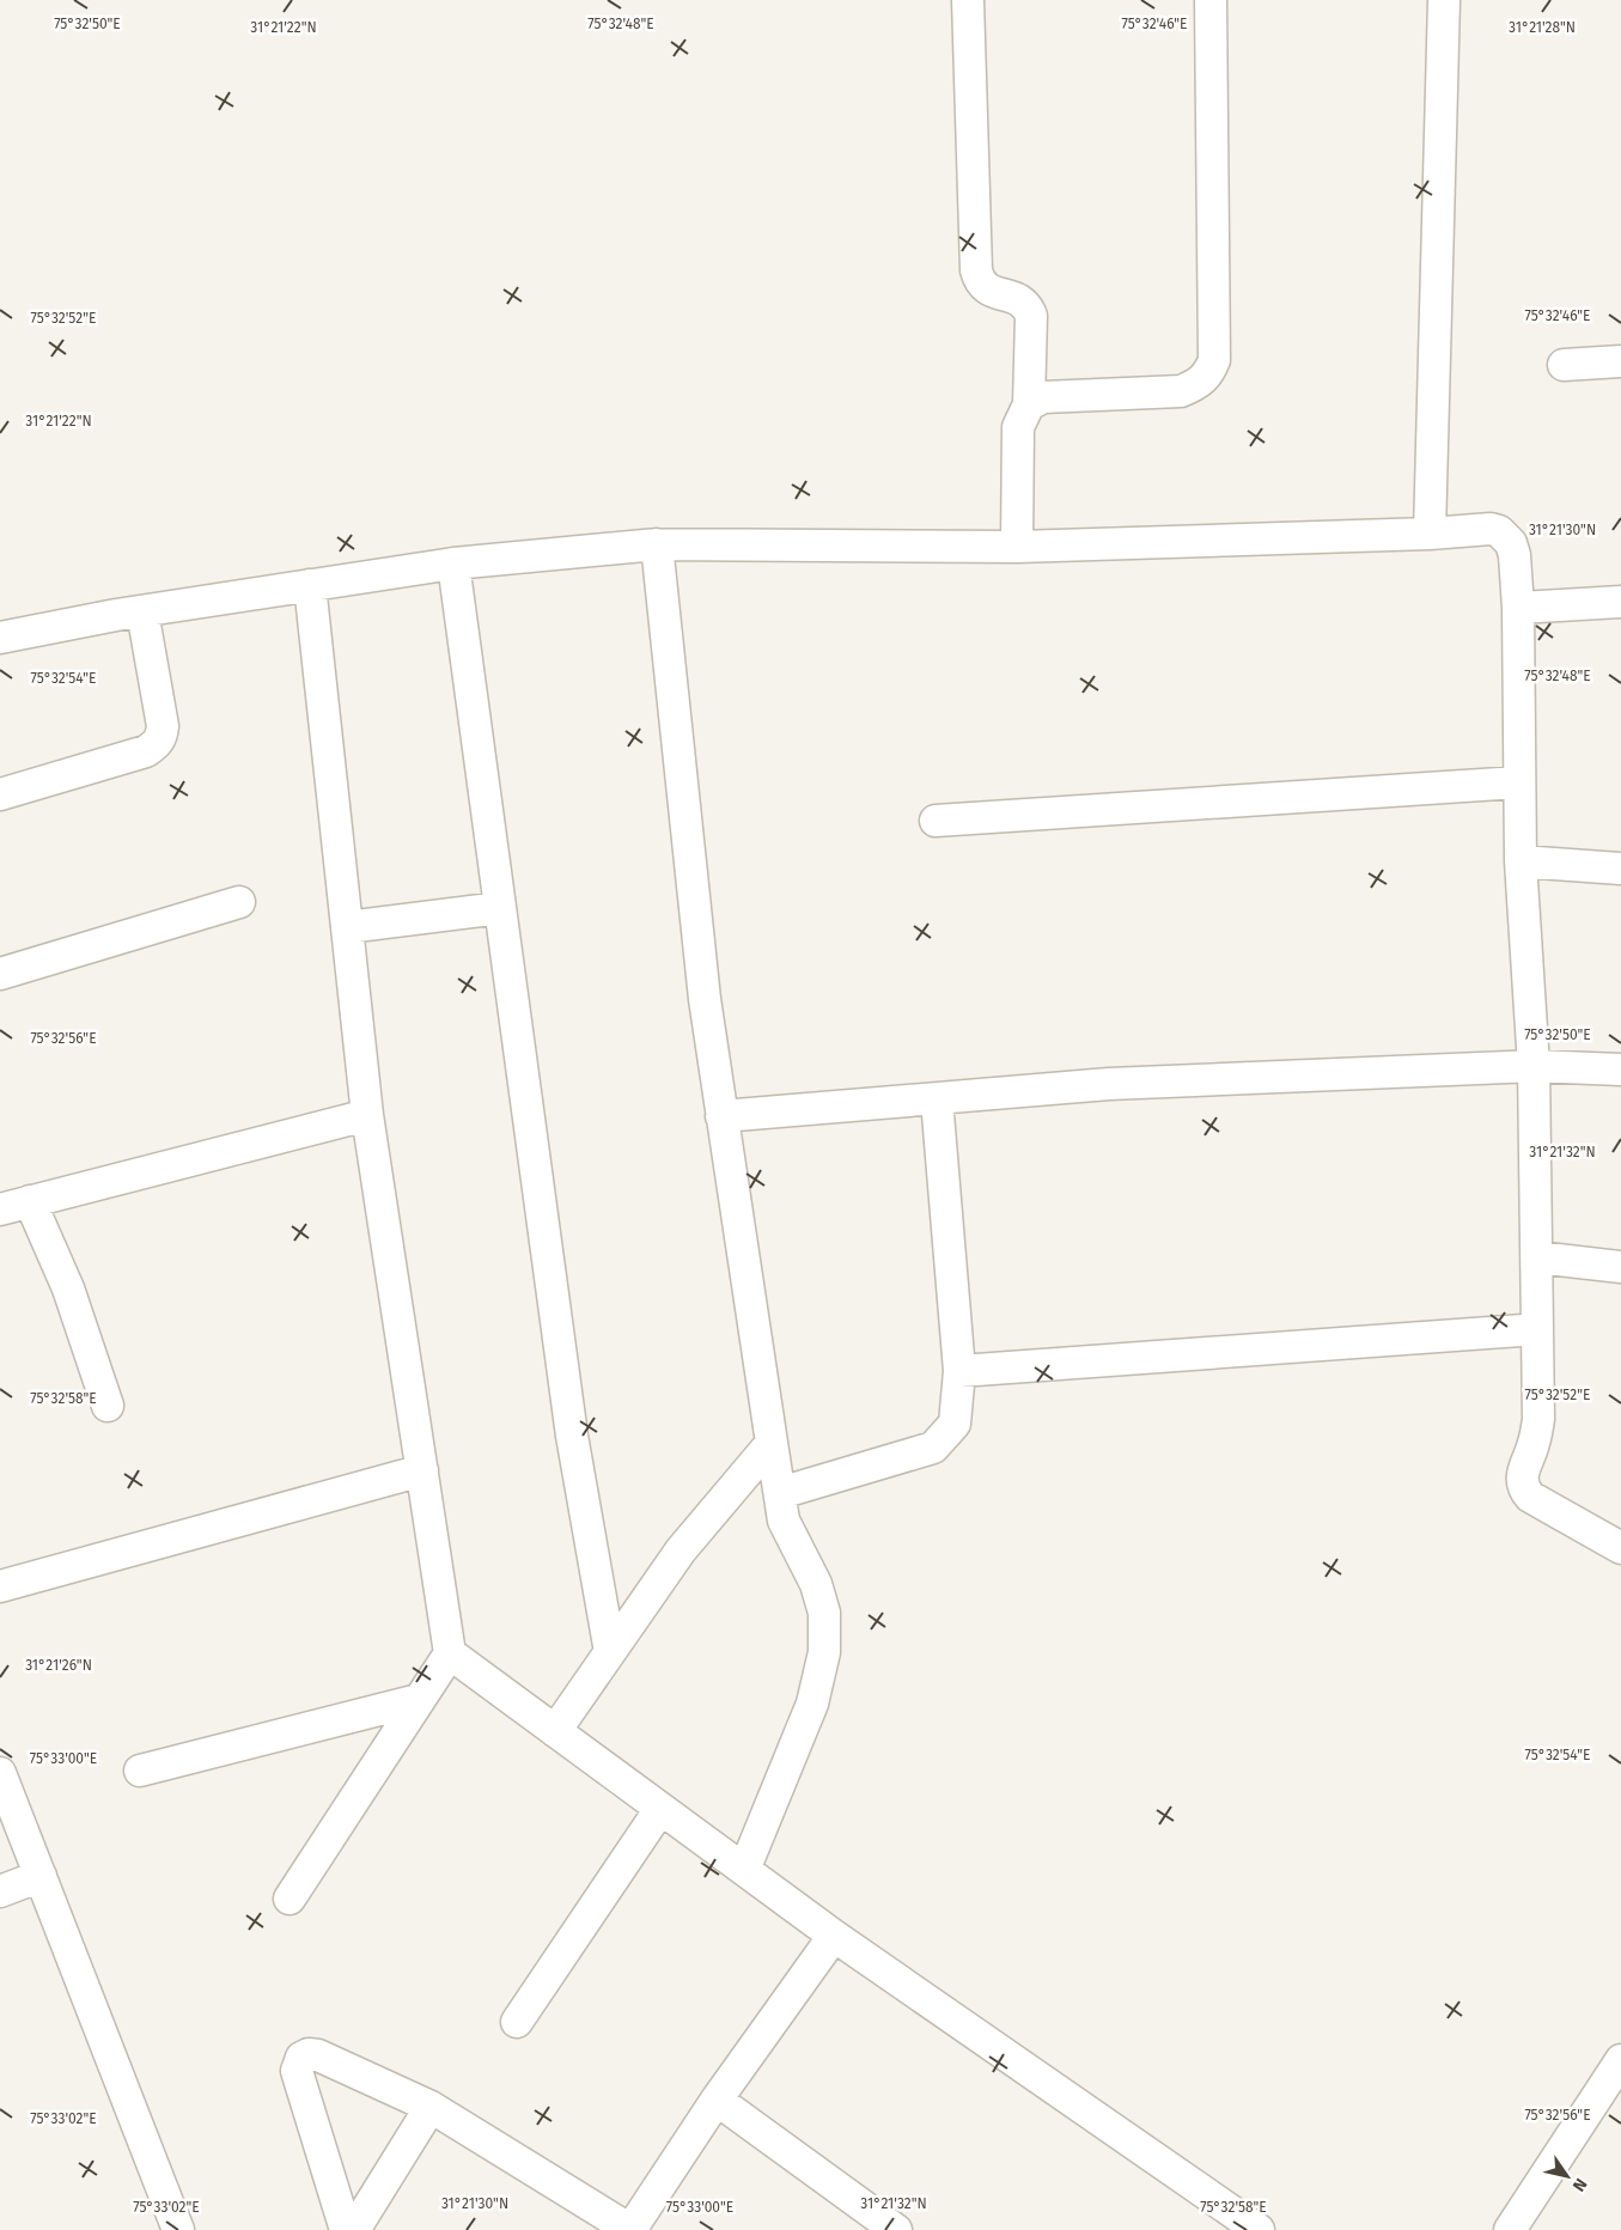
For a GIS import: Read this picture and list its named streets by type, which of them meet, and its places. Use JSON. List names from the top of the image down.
{
  "north": "bottom right",
  "coordinates": [
    "75°32'50\"E",
    "75°32'48\"E",
    "75°32'46\"E",
    "31°21'22\"N",
    "31°21'28\"N",
    "75°32'52\"E",
    "31°21'30\"N",
    "75°32'54\"E",
    "75°32'56\"E",
    "31°21'32\"N",
    "75°32'58\"E",
    "31°21'26\"N",
    "75°33'00\"E",
    "75°33'02\"E"
  ]
}
